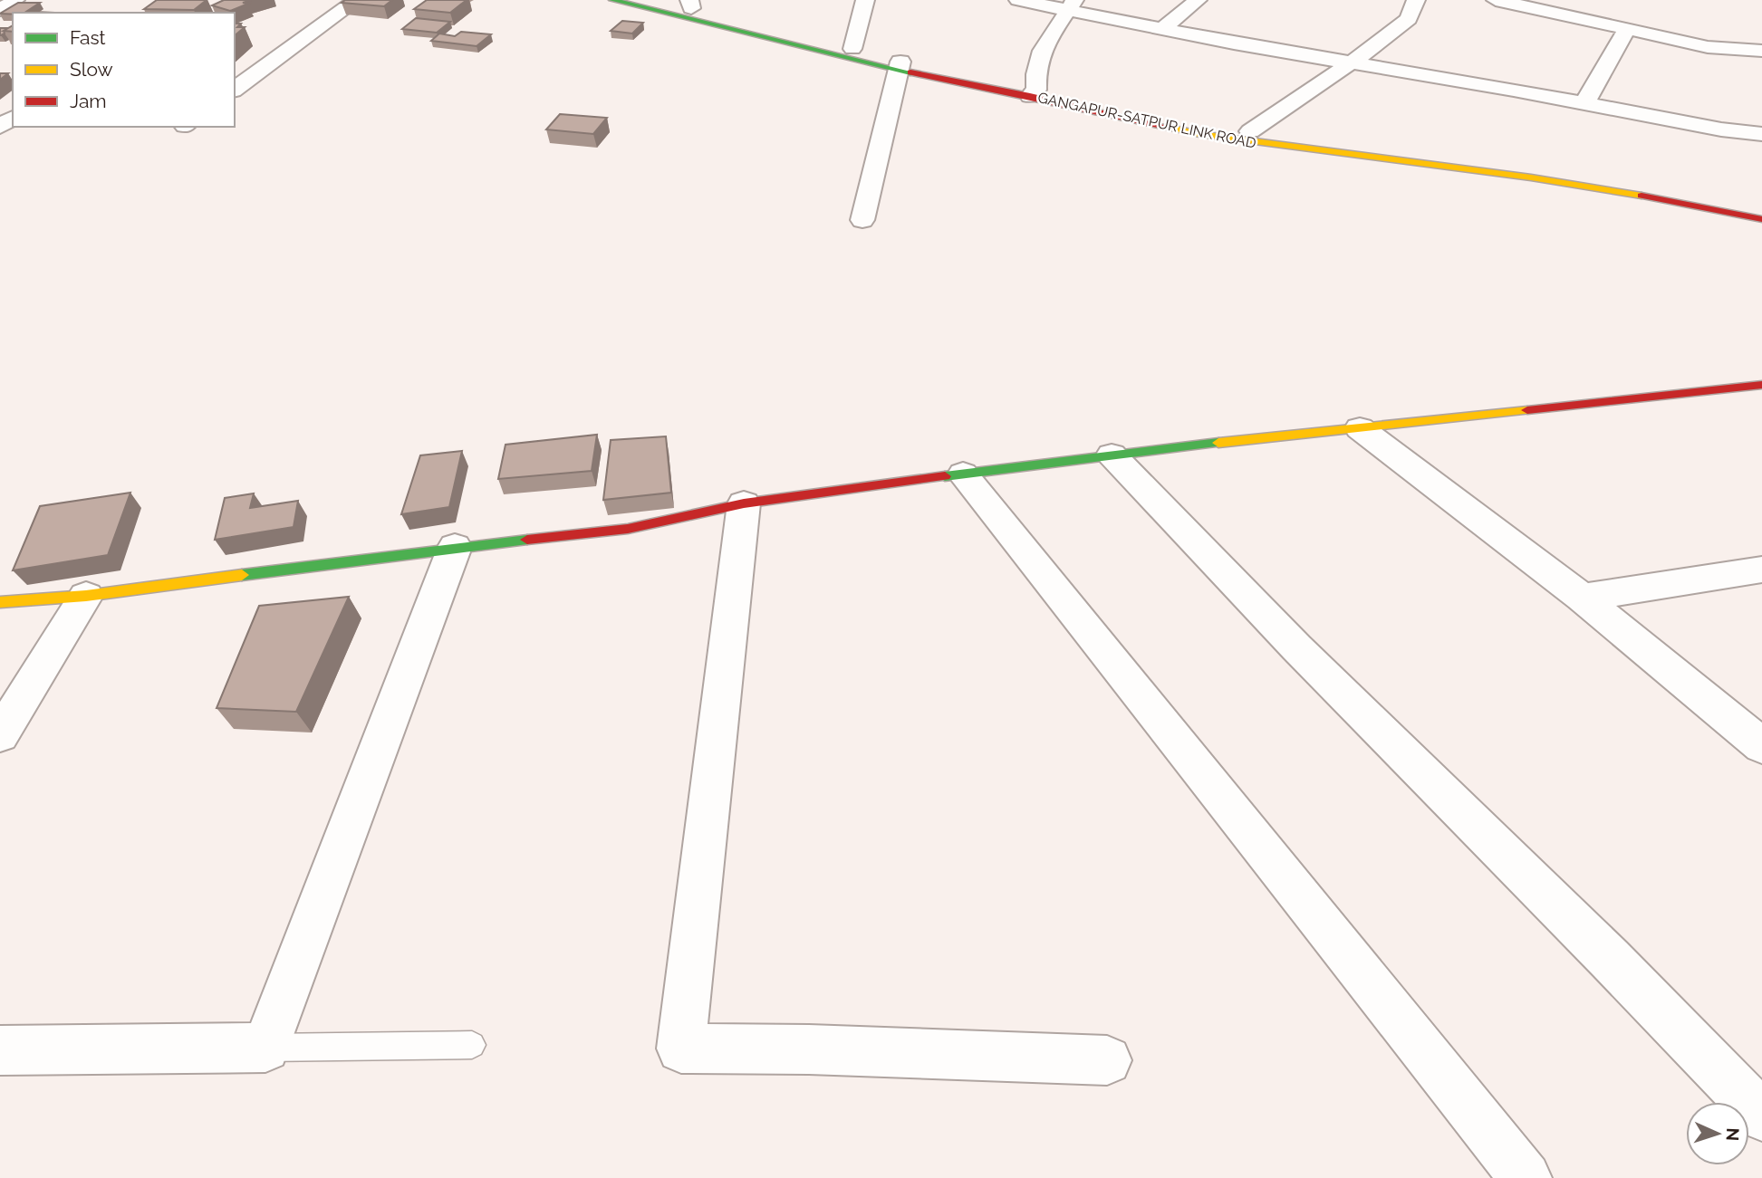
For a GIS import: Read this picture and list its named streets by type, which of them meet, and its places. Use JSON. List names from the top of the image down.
{
  "streets": {
    "main road": ["GANGAPUR-SATPUR LINK ROAD"]
  },
  "legend": ["Fast", "Slow", "Jam"],
  "north": "right"
}
